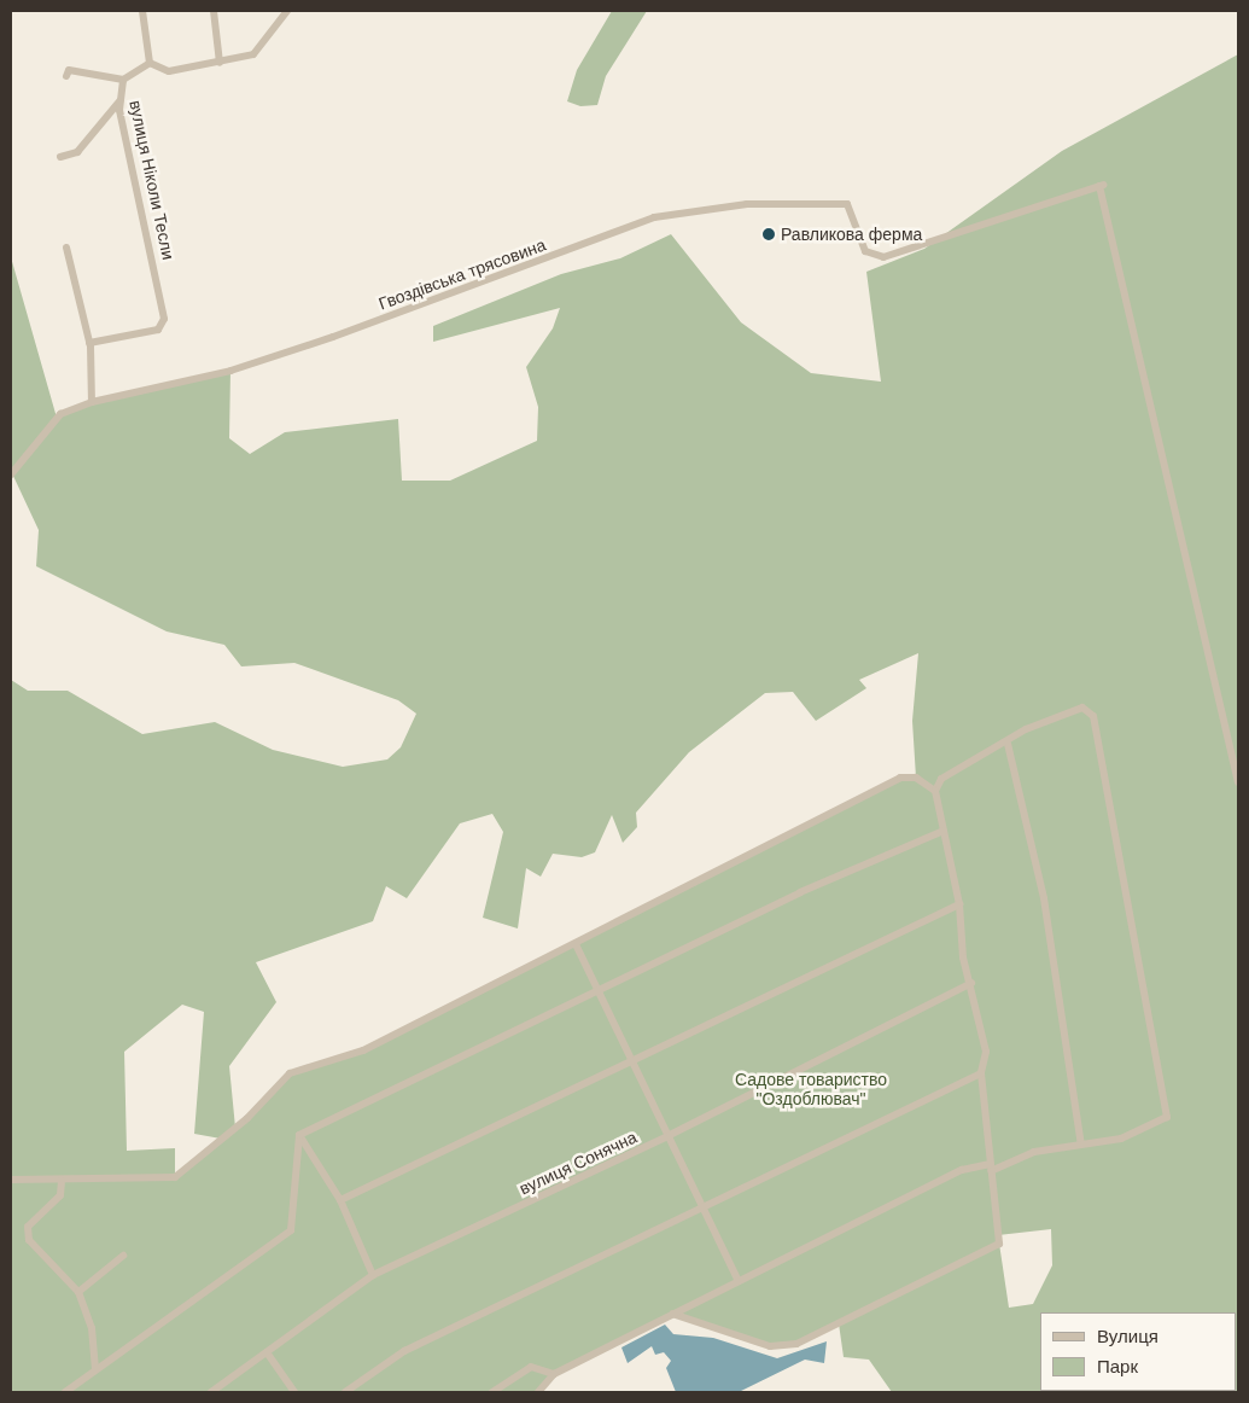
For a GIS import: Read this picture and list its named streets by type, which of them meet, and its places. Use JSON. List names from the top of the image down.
{
  "streets": {
    "street": ["вулиця Ніколи Тесли", "Гвоздівська трясовина", "вулиця Сонячна"]
  },
  "parks": ["Садове товариство \"Оздоблювач\""],
  "places": ["Равликова ферма"],
  "legend": ["Вулиця", "Парк"]
}
